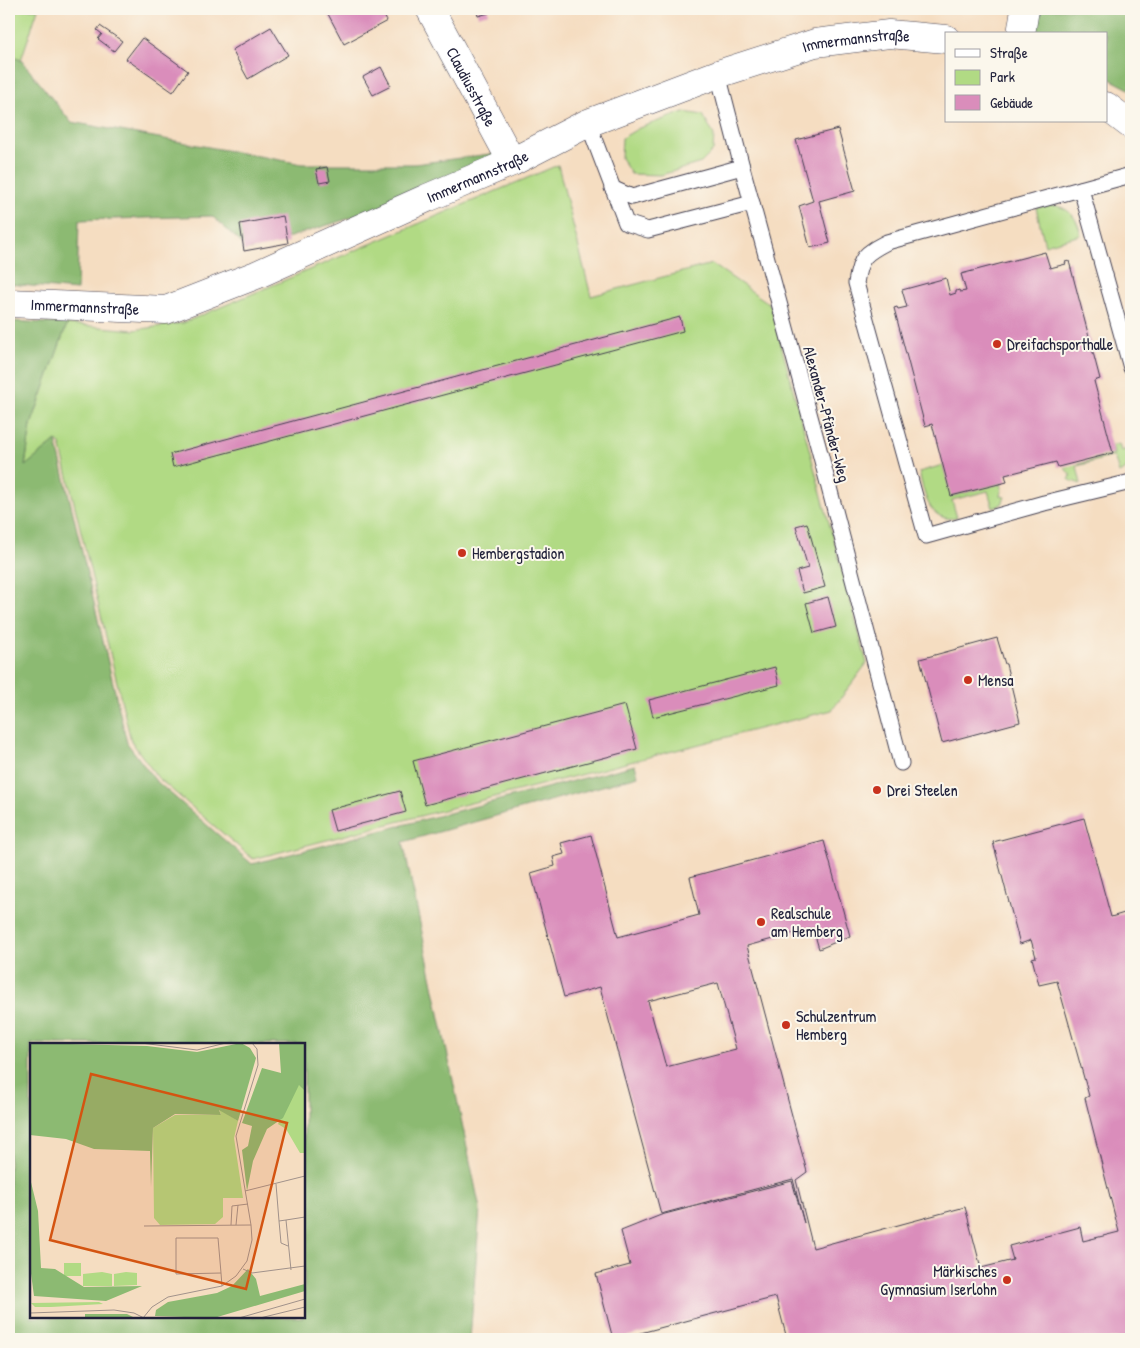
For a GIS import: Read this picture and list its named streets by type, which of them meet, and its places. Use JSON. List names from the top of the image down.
{
  "streets": {
    "street": ["Immermannstraße", "Claudiusstraße"],
    "lane": ["Alexander-Pfänder-Weg"]
  },
  "crossings": [
    ["Immermannstraße", "Claudiusstraße"],
    ["Immermannstraße", "Alexander-Pfänder-Weg"]
  ],
  "places": [
    "Dreifachsporthalle",
    "Hembergstadion",
    "Mensa",
    "Drei Steelen",
    "Realschule am Hemberg",
    "Schulzentrum Hemberg",
    "Märkisches Gymnasium Iserlohn"
  ],
  "legend": ["Straße", "Park", "Gebäude"]
}
